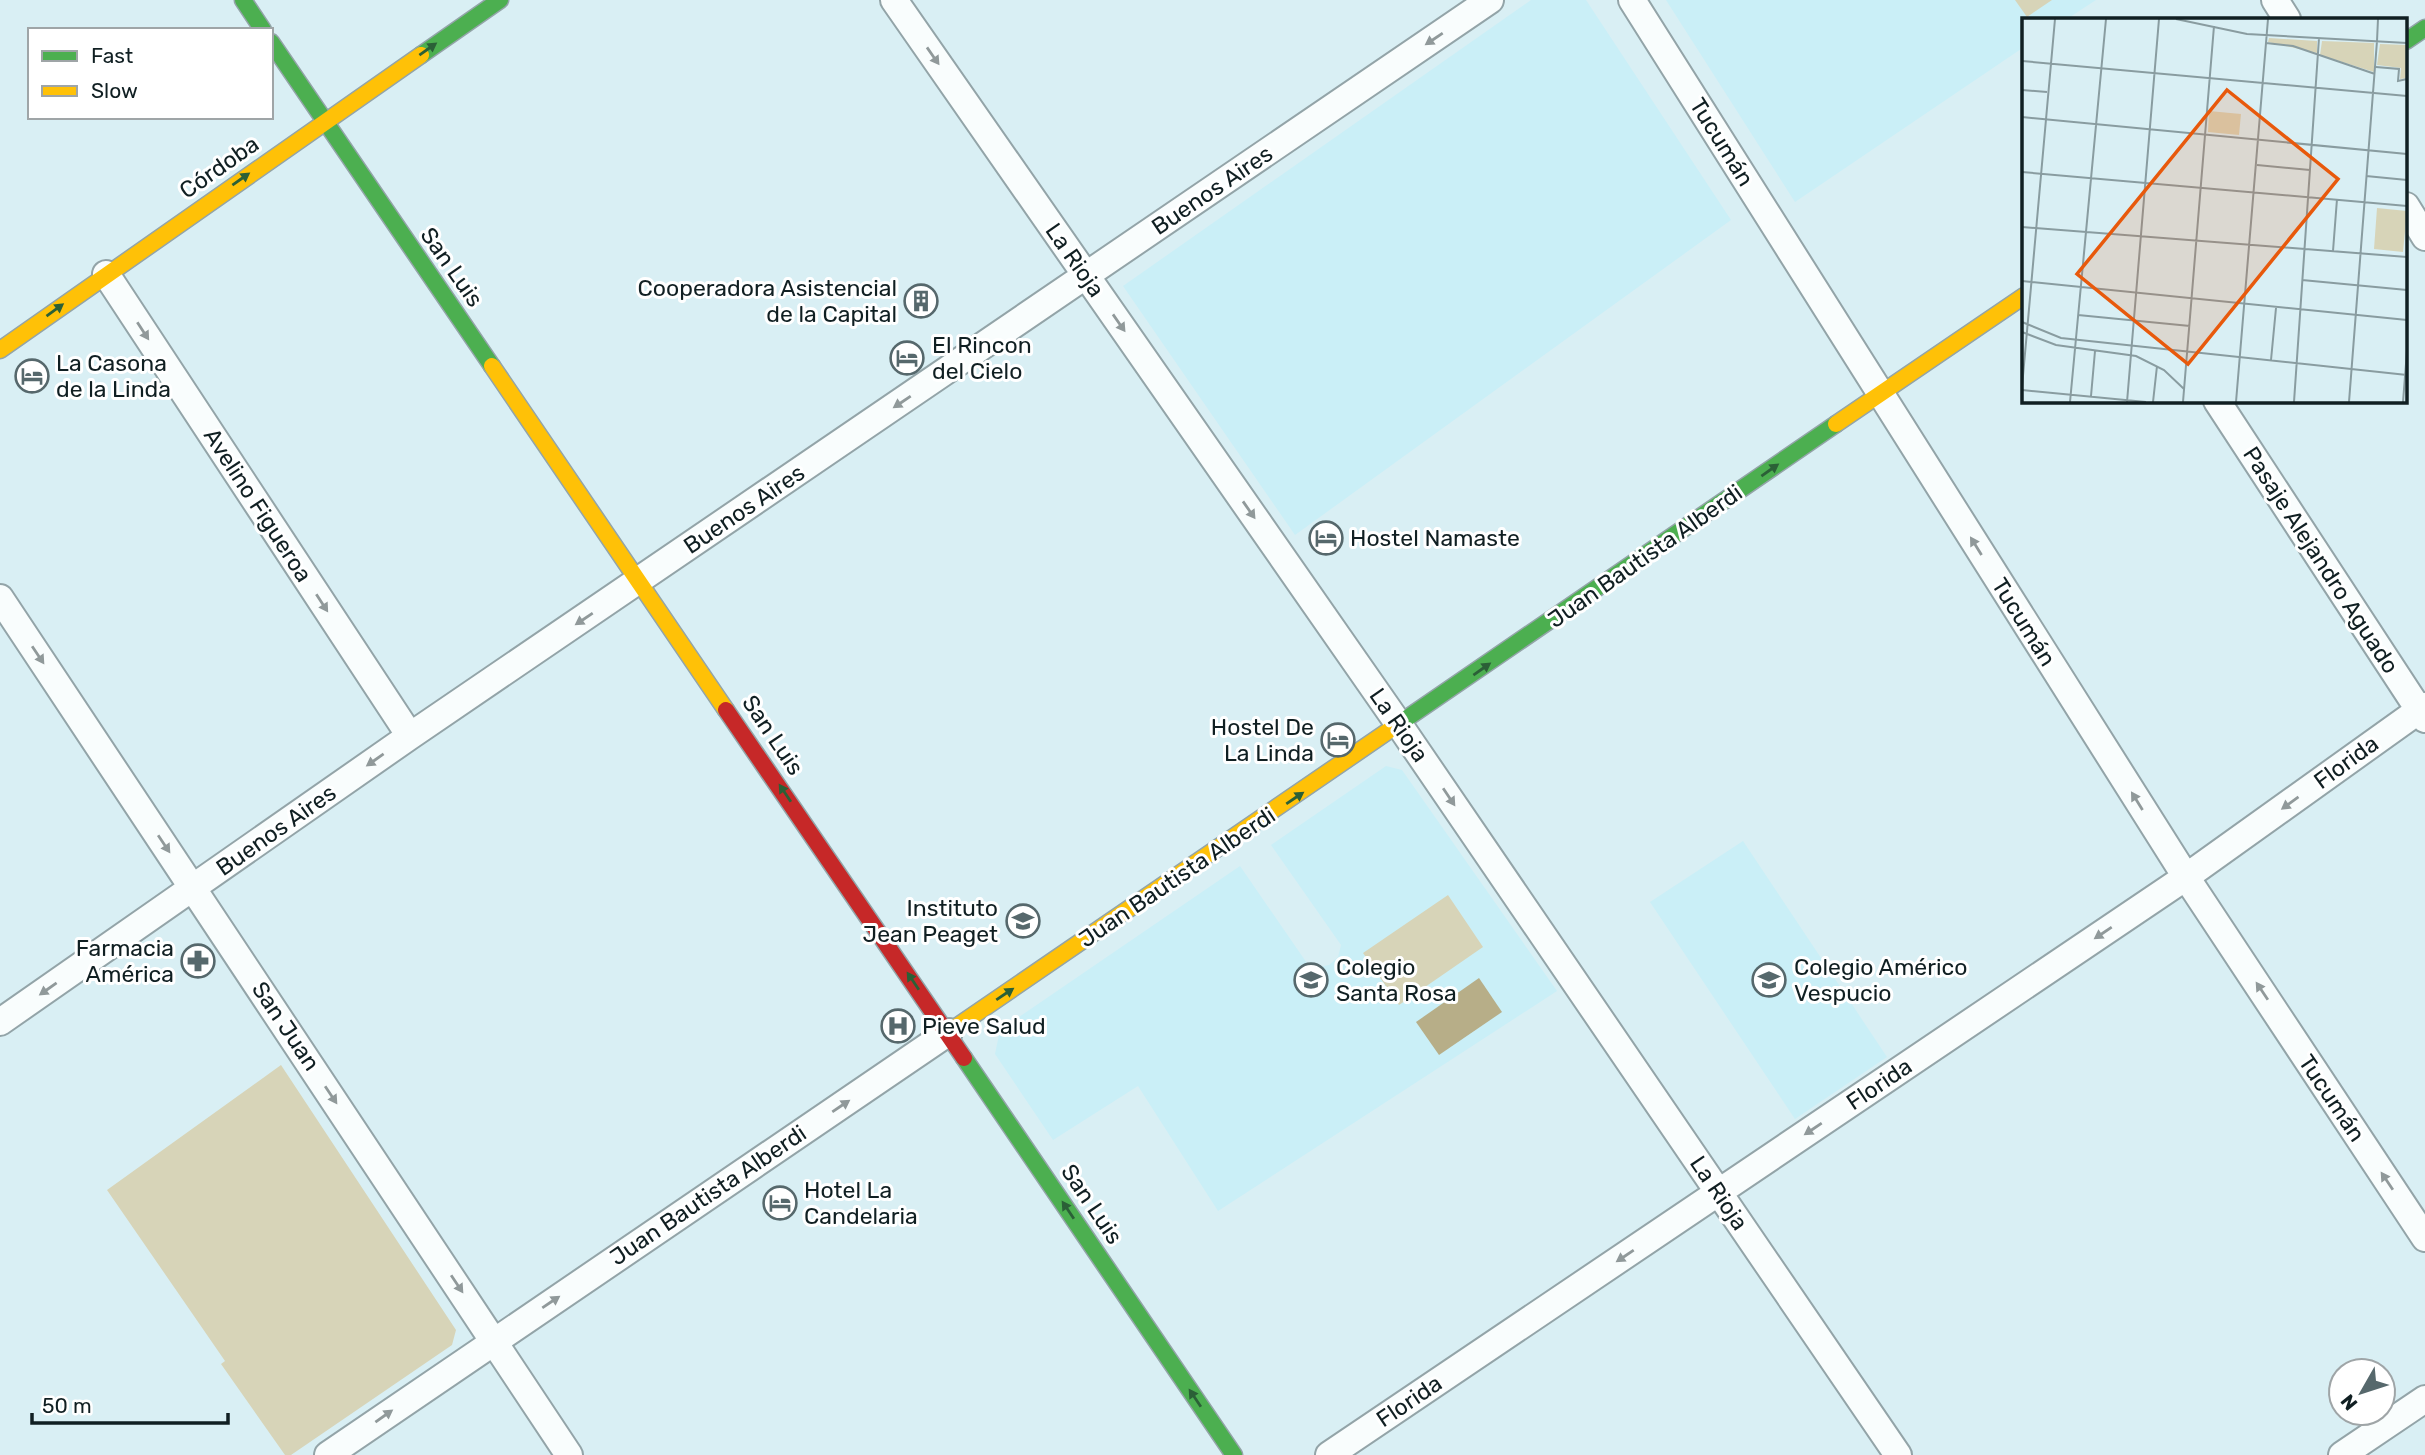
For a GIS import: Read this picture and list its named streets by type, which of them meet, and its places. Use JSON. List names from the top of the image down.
{
  "streets": {
    "street": [
      "Tucumán",
      "Córdoba",
      "Buenos Aires",
      "La Rioja",
      "San Luis",
      "Avelino Figueroa",
      "Juan Bautista Alberdi",
      "Pasaje Alejandro Aguado",
      "Florida",
      "San Juan"
    ]
  },
  "crossings": [
    ["Tucumán", "Juan Bautista Alberdi"],
    ["Tucumán", "Florida"],
    ["Córdoba", "San Luis"],
    ["Córdoba", "Avelino Figueroa"],
    ["Buenos Aires", "La Rioja"],
    ["Buenos Aires", "San Luis"],
    ["Buenos Aires", "Avelino Figueroa"],
    ["Buenos Aires", "San Juan"],
    ["La Rioja", "Juan Bautista Alberdi"],
    ["La Rioja", "Florida"],
    ["San Luis", "Juan Bautista Alberdi"],
    ["Juan Bautista Alberdi", "San Juan"],
    ["Pasaje Alejandro Aguado", "Florida"]
  ],
  "one_way": [
    "Tucumán",
    "Córdoba",
    "Buenos Aires",
    "La Rioja",
    "San Luis",
    "Avelino Figueroa",
    "Juan Bautista Alberdi",
    "Florida",
    "San Juan"
  ],
  "places": {
    "building": ["Cooperadora Asistencial de la Capital"],
    "hotel": [
      "El Rincon del Cielo",
      "La Casona de la Linda",
      "Hostel Namaste",
      "Hostel De La Linda",
      "Hotel La Candelaria"
    ],
    "school or university": ["Instituto Jean Peaget", "Colegio Santa Rosa", "Colegio Américo Vespucio"],
    "pharmacy": ["Farmacia América"],
    "hospital": ["Pieve Salud"]
  },
  "legend": ["Fast", "Slow"],
  "scale_bar": "50 m",
  "north": "bottom left"
}
